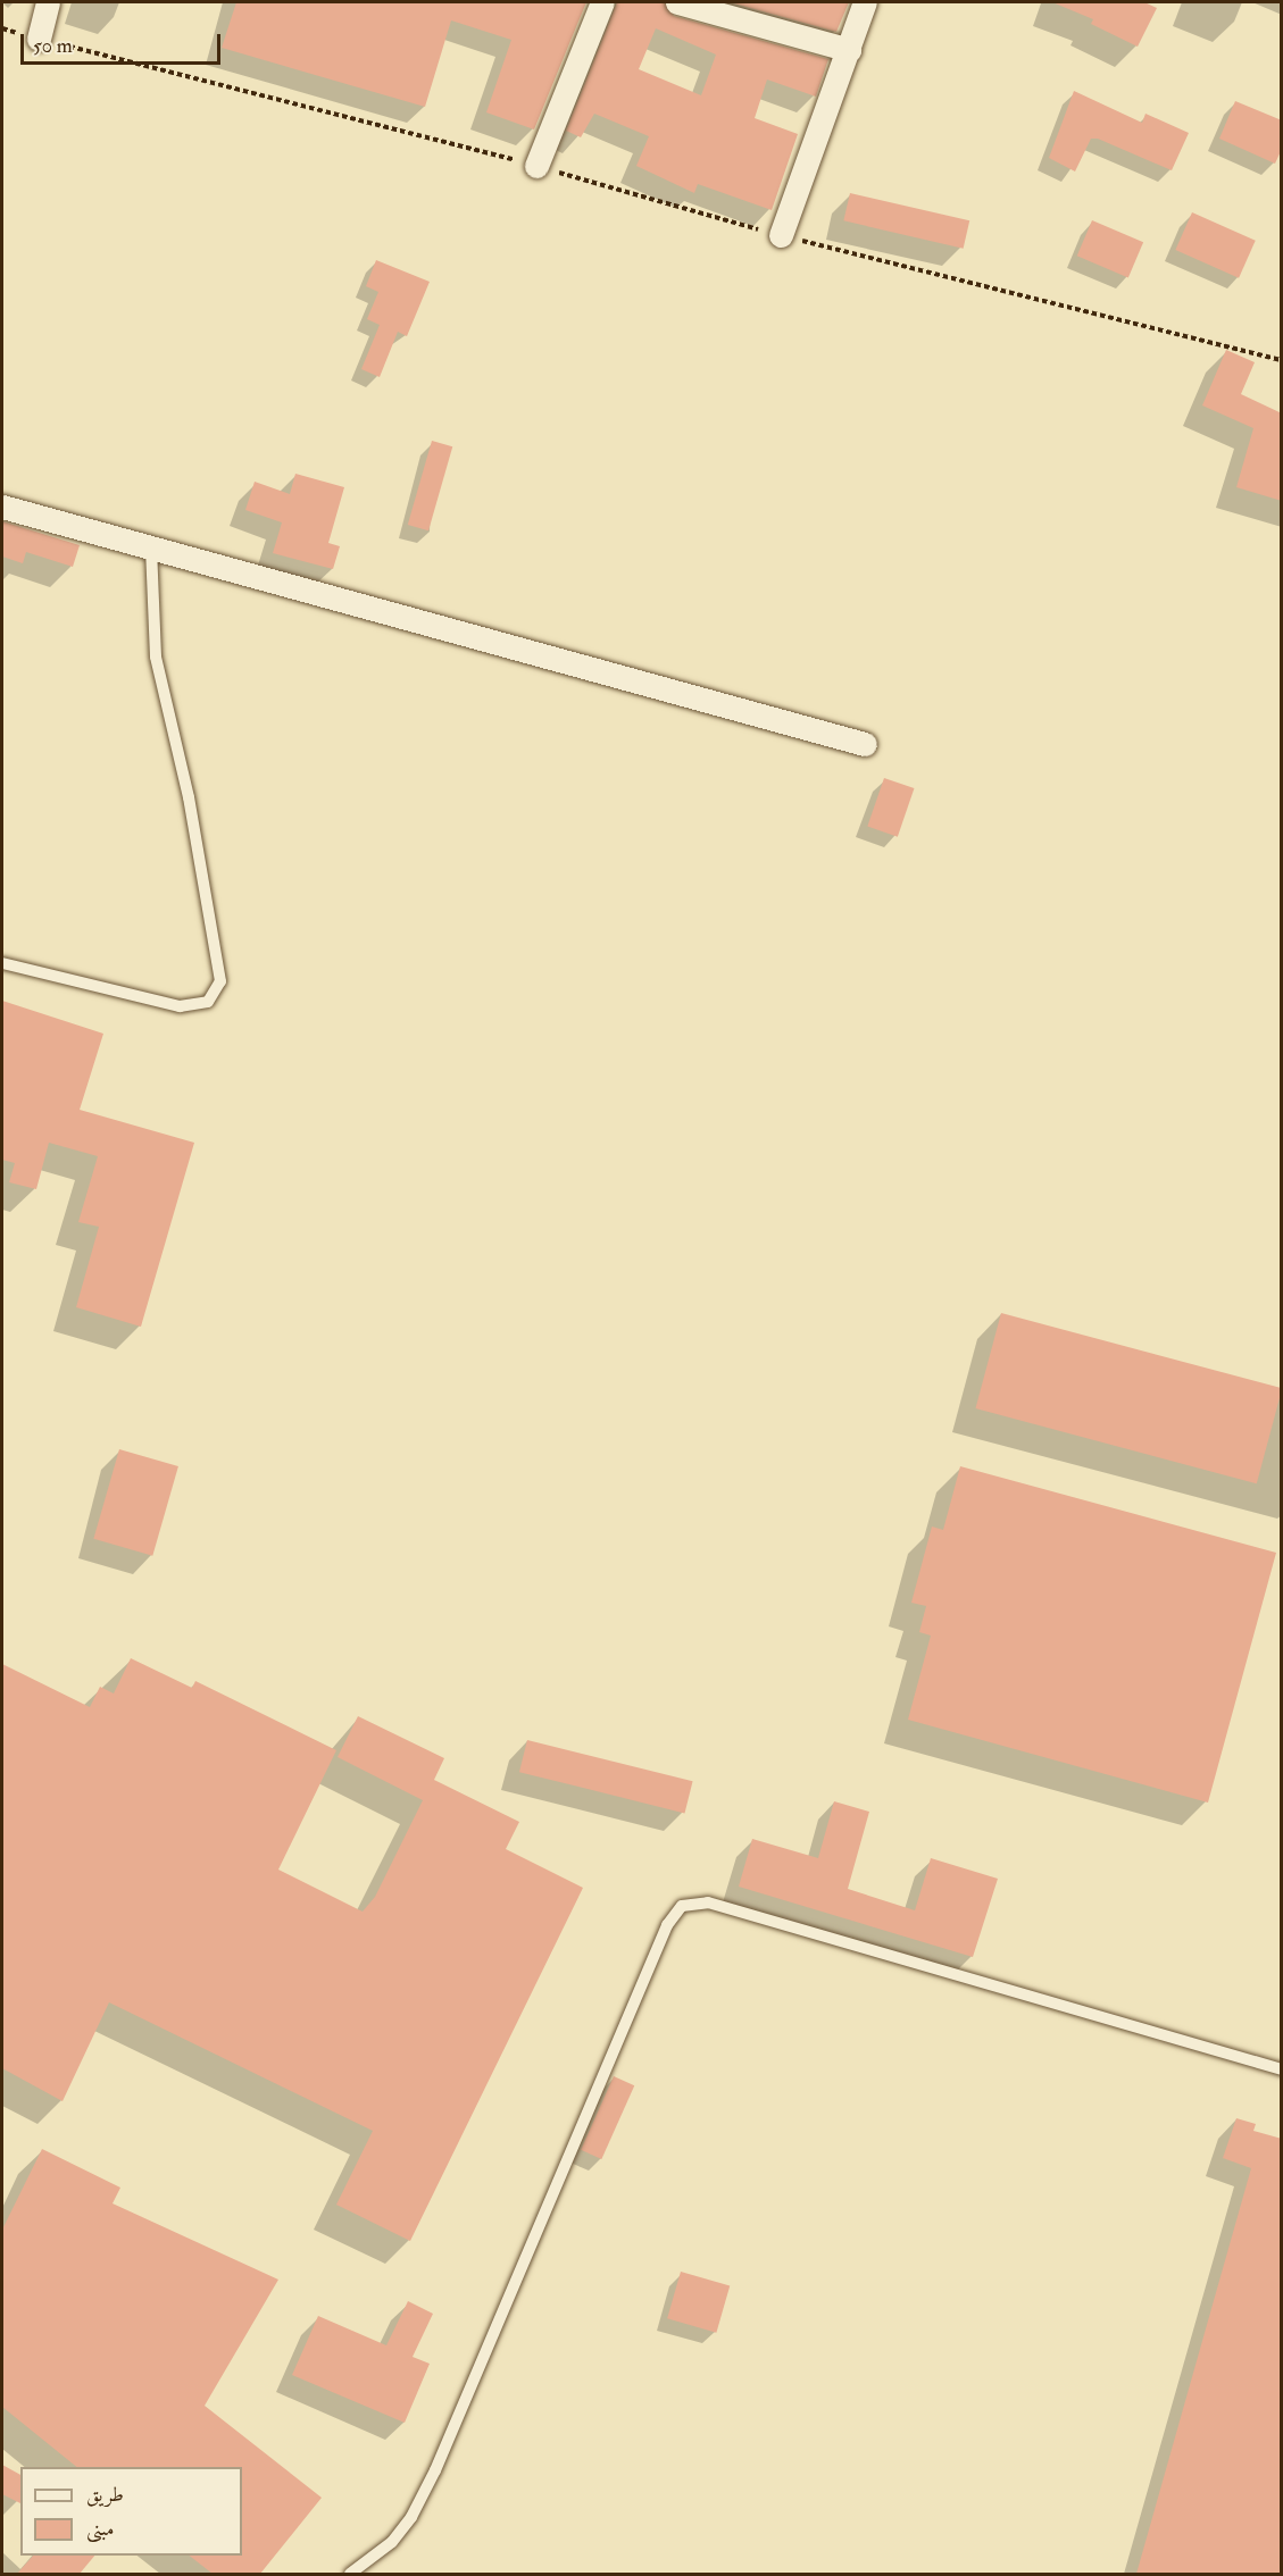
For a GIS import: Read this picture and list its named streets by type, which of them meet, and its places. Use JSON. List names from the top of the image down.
{
  "legend": ["طريق", "مبنى"],
  "scale_bar": "50 m"
}
